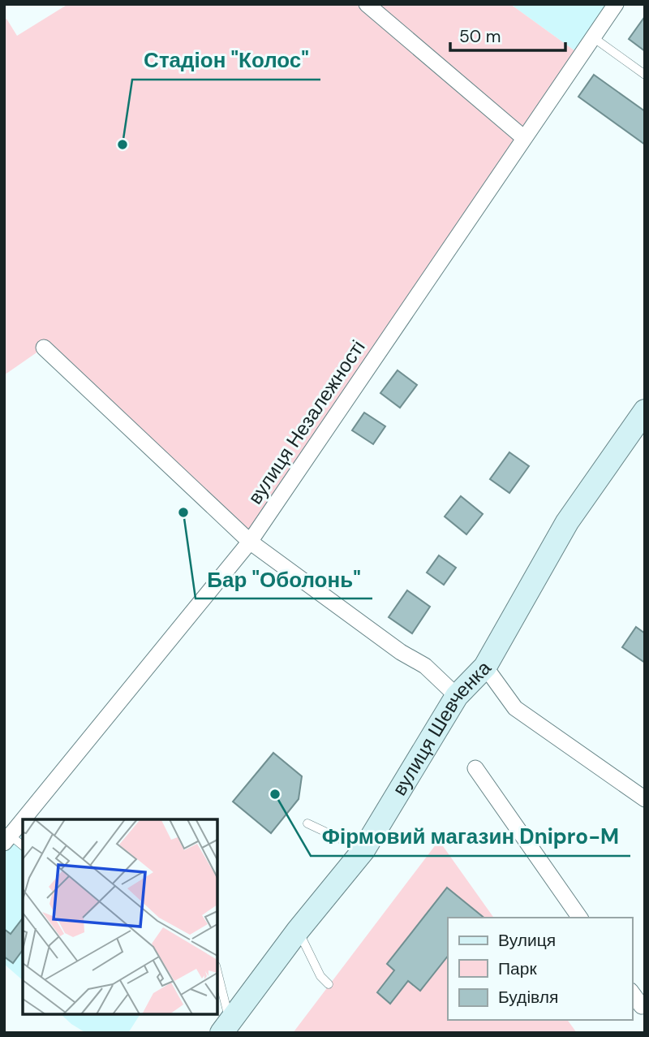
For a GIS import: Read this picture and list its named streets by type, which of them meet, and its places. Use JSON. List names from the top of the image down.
{
  "streets": {
    "main road": ["вулиця Шевченка"],
    "street": ["вулиця Незалежності"]
  },
  "places": ["Стадіон \"Колос\"", "Бар \"Оболонь\"", "Фірмовий магазин Dnipro-M"],
  "legend": ["Вулиця", "Парк", "Будівля"],
  "scale_bar": "50 m"
}
